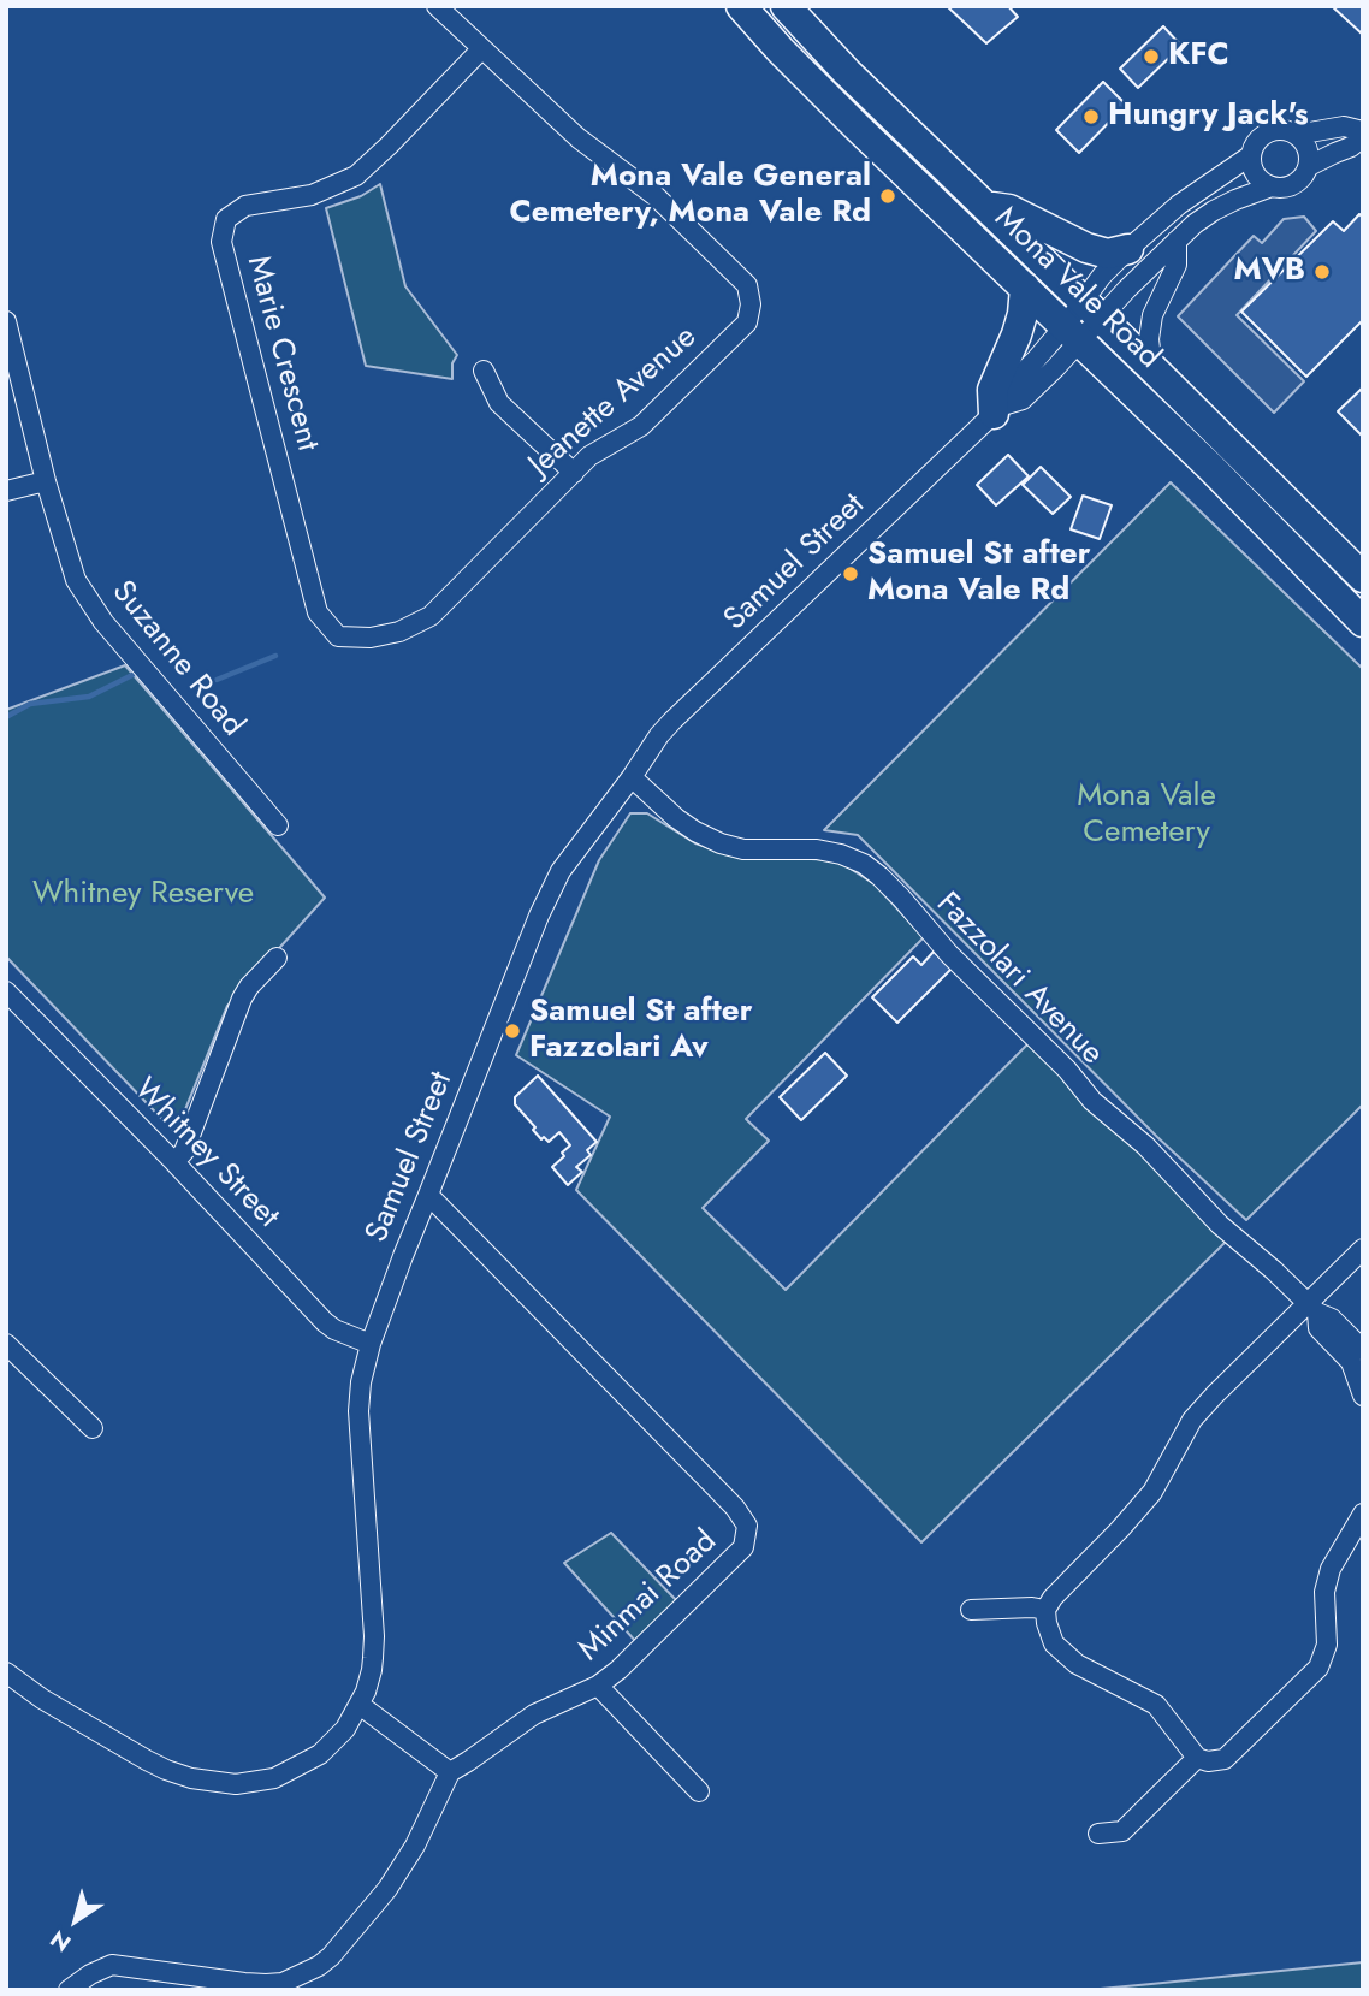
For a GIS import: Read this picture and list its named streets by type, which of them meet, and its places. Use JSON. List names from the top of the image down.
{
  "streets": {
    "highway": ["Mona Vale Road"],
    "street": [
      "Marie Crescent",
      "Jeanette Avenue",
      "Samuel Street",
      "Suzanne Road",
      "Fazzolari Avenue",
      "Whitney Street",
      "Minmai Road"
    ]
  },
  "crossings": [
    ["Mona Vale Road", "Samuel Street"],
    ["Marie Crescent", "Jeanette Avenue"],
    ["Samuel Street", "Fazzolari Avenue"],
    ["Samuel Street", "Whitney Street"],
    ["Samuel Street", "Minmai Road"]
  ],
  "parks": ["Mona Vale Cemetery", "Whitney Reserve"],
  "places": [
    "KFC",
    "Hungry Jack's",
    "Mona Vale General Cemetery, Mona Vale Rd",
    "MVB",
    "Samuel St after Mona Vale Rd",
    "Samuel St after Fazzolari Av"
  ],
  "north": "bottom left"
}
